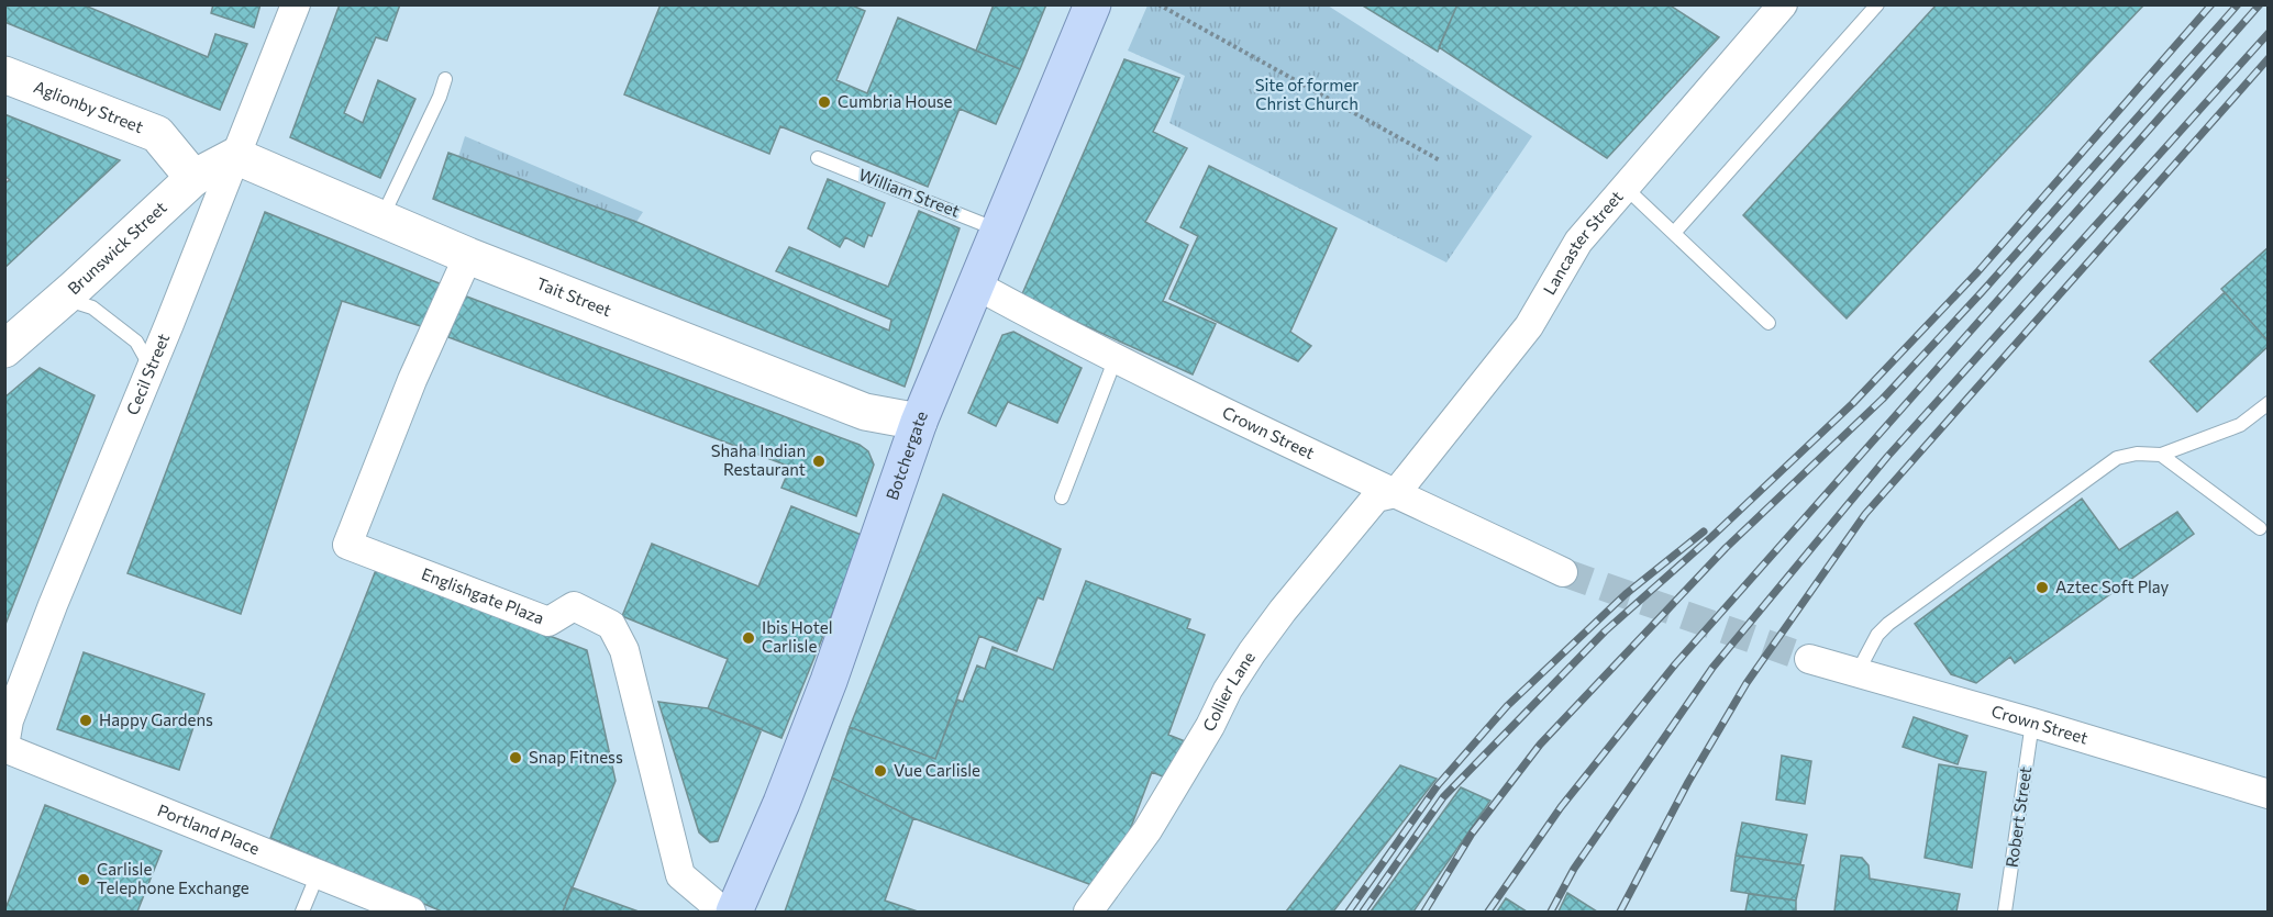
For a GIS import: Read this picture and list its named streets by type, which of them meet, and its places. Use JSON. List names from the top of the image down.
{
  "streets": {
    "main road": ["Botchergate"],
    "street": [
      "Aglionby Street",
      "Lancaster Street",
      "Brunswick Street",
      "Tait Street",
      "Cecil Street",
      "Crown Street",
      "Englishgate Plaza",
      "Collier Lane",
      "Portland Place"
    ],
    "lane": ["William Street", "Robert Street"]
  },
  "crossings": [
    ["Aglionby Street", "Brunswick Street"],
    ["William Street", "Botchergate"],
    ["Lancaster Street", "Crown Street"],
    ["Lancaster Street", "Collier Lane"],
    ["Brunswick Street", "Tait Street"],
    ["Brunswick Street", "Cecil Street"],
    ["Tait Street", "Cecil Street"],
    ["Tait Street", "Botchergate"],
    ["Tait Street", "Englishgate Plaza"],
    ["Cecil Street", "Portland Place"],
    ["Crown Street", "Botchergate"],
    ["Crown Street", "Collier Lane"],
    ["Crown Street", "Robert Street"]
  ],
  "parks": ["Site of former Christ Church"],
  "places": [
    "Cumbria House",
    "Shaha Indian Restaurant",
    "Aztec Soft Play",
    "Ibis Hotel Carlisle",
    "Happy Gardens",
    "Snap Fitness",
    "Vue Carlisle",
    "Carlisle Telephone Exchange"
  ]
}
